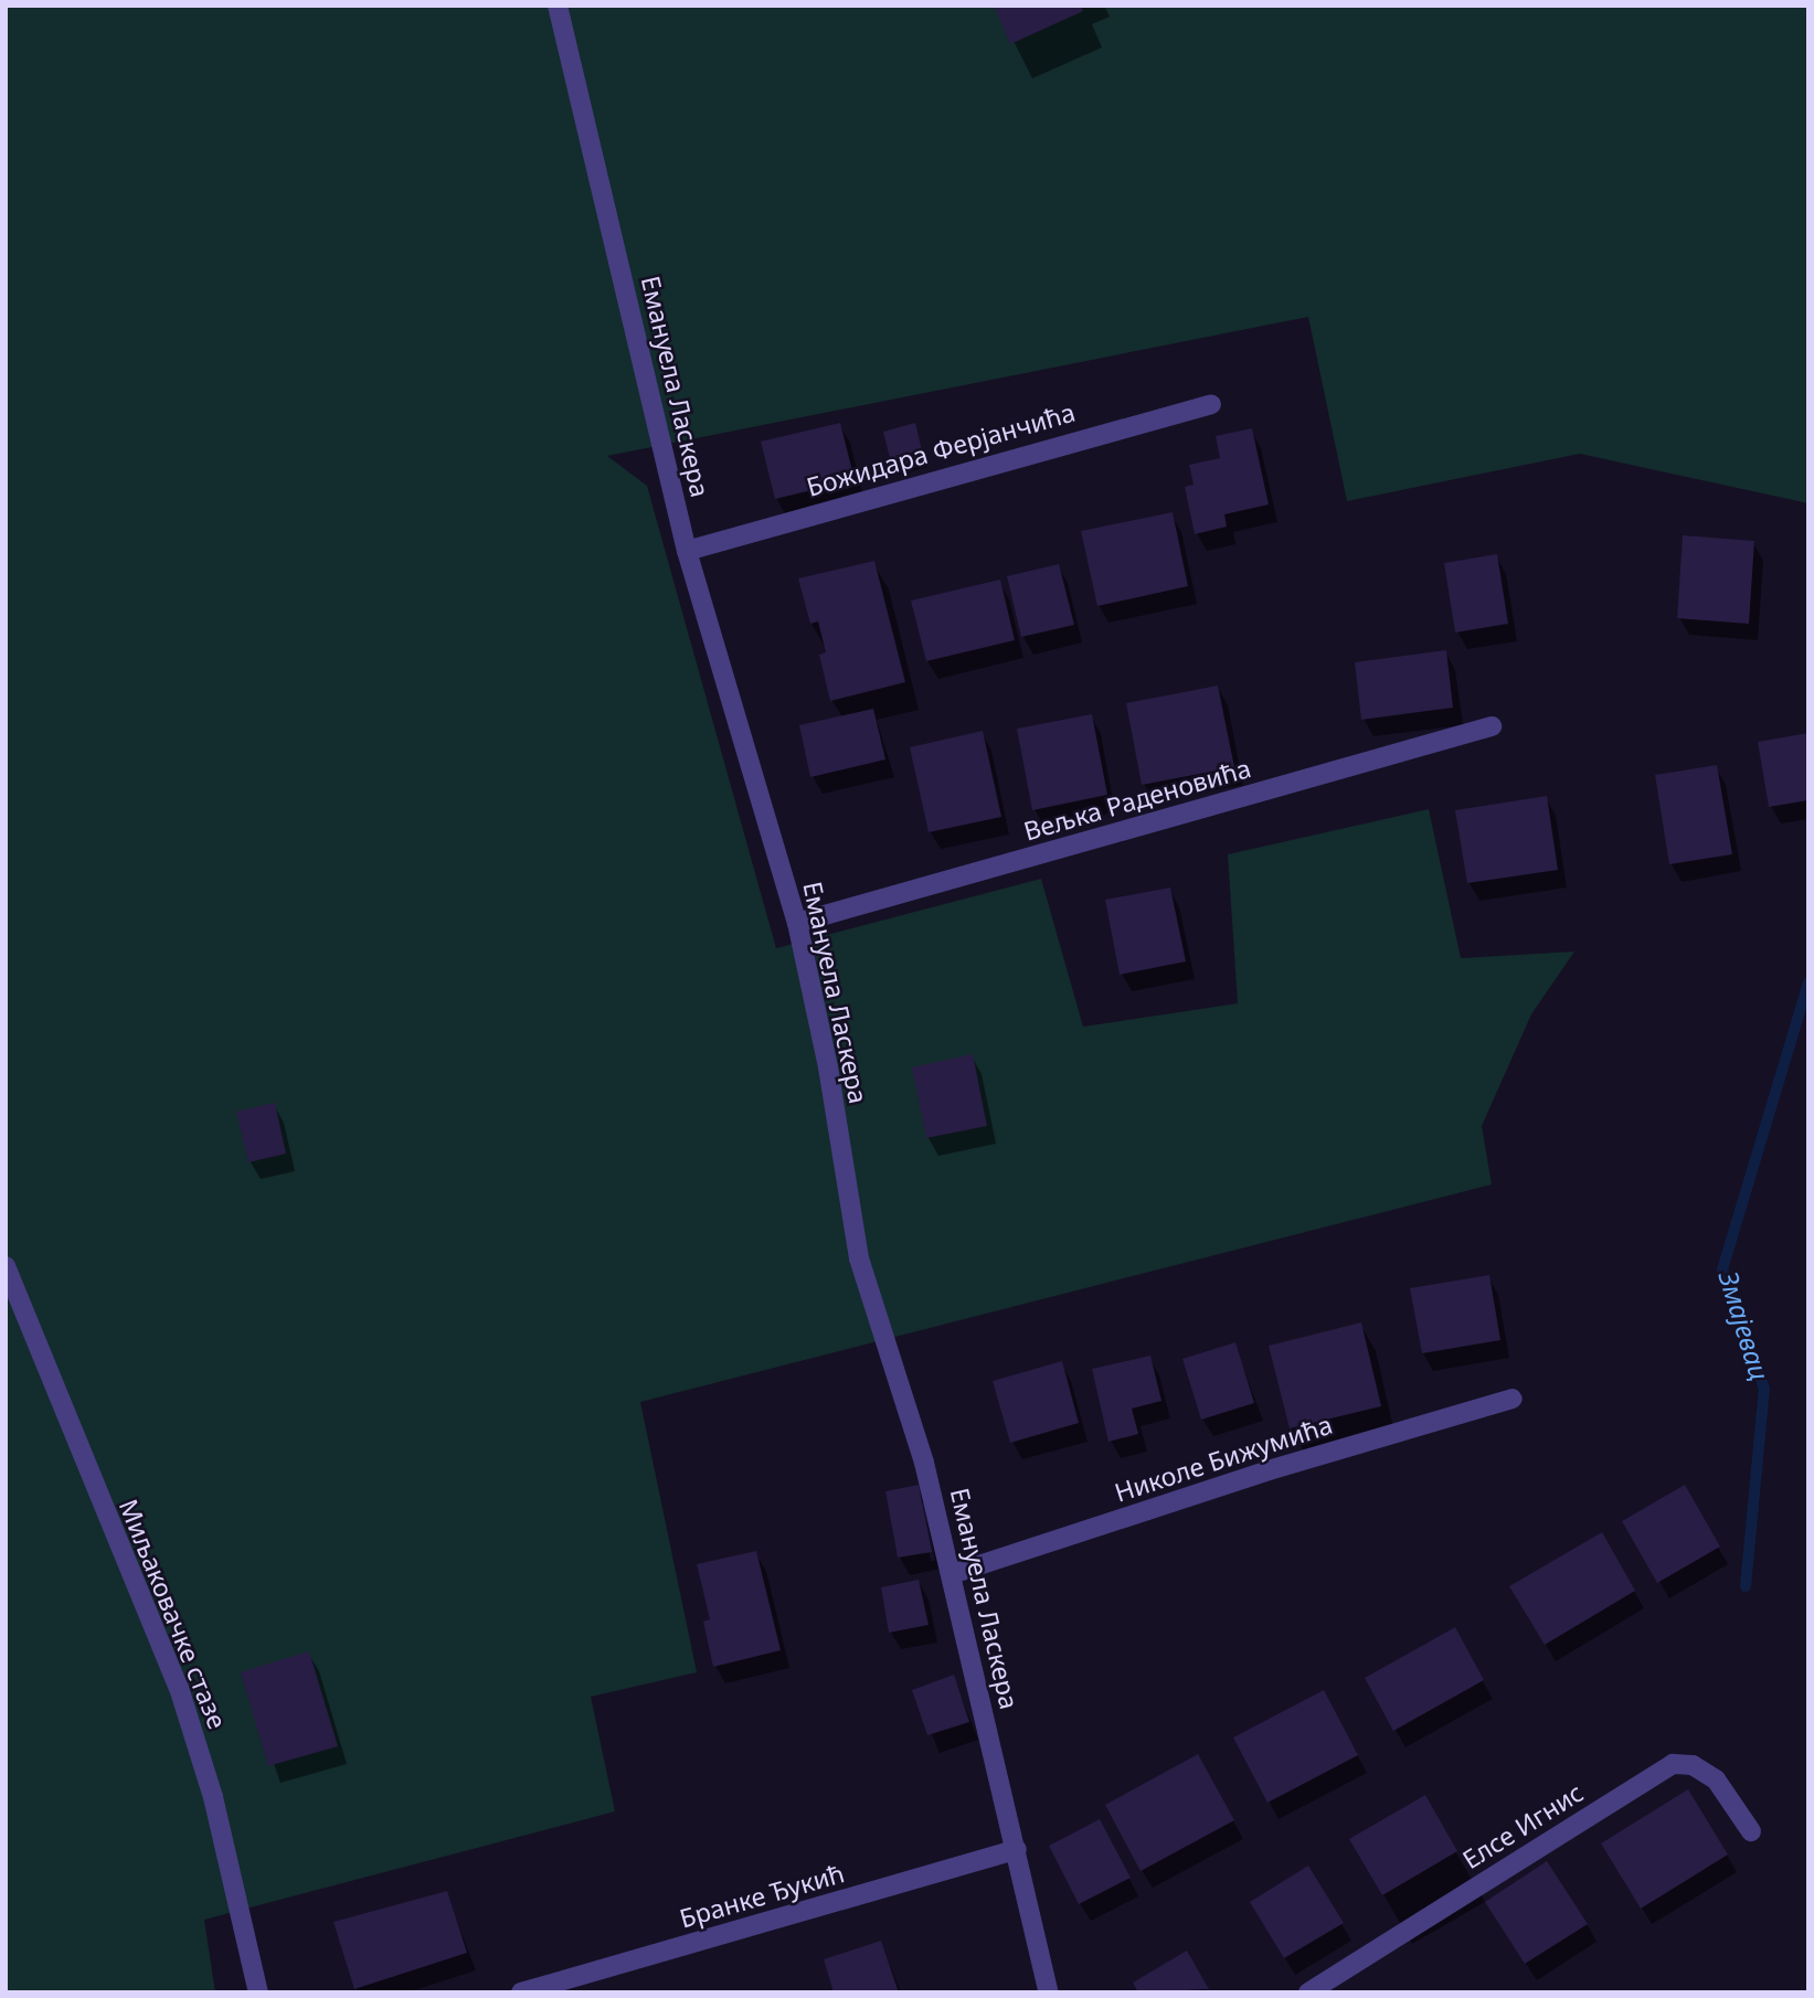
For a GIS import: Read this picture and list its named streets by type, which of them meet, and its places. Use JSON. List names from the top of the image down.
{
  "streets": {
    "street": [
      "Емануела Ласкера",
      "Божидара Ферјанчића",
      "Вељка Раденовића",
      "Николе Бижумића",
      "Миљаковачке стазе",
      "Елсе Игнис",
      "Бранке Ђукић"
    ]
  },
  "crossings": [
    ["Емануела Ласкера", "Божидара Ферјанчића"],
    ["Емануела Ласкера", "Вељка Раденовића"],
    ["Емануела Ласкера", "Николе Бижумића"],
    ["Емануела Ласкера", "Бранке Ђукић"]
  ],
  "water": ["Змајевац"]
}
